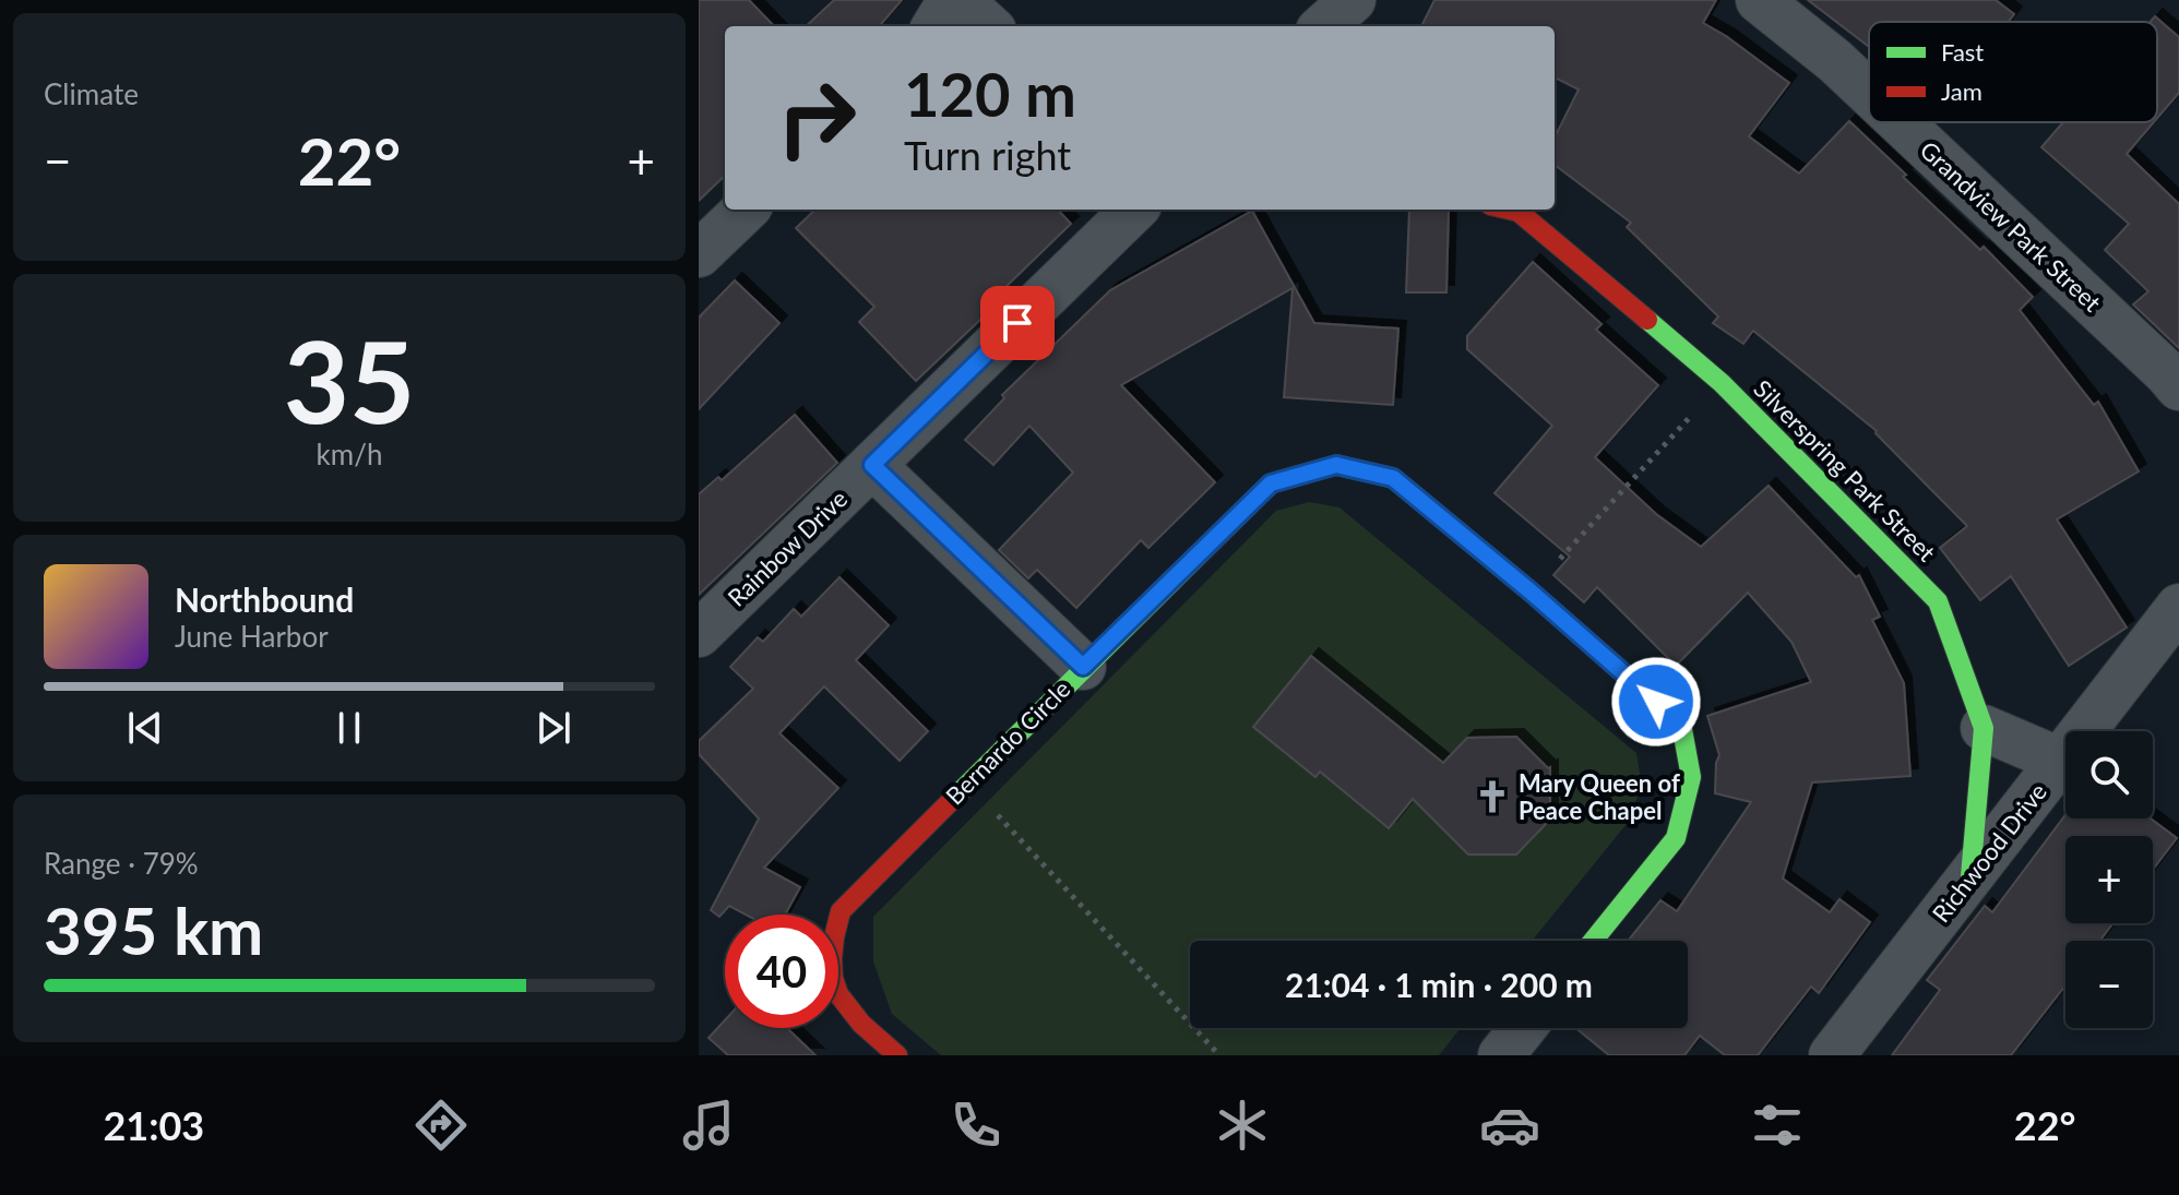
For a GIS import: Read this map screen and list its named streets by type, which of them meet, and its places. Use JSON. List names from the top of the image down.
{
  "streets": {
    "street": [
      "Grandview Park Street",
      "Silverspring Park Street",
      "Rainbow Drive",
      "Bernardo Circle",
      "Richwood Drive"
    ]
  },
  "crossings": [
    ["Silverspring Park Street", "Richwood Drive"]
  ],
  "places": {
    "church": ["Mary Queen of Peace Chapel"]
  },
  "legend": ["Fast", "Jam"],
  "page": {
    "tile": [
      "Climate",
      ["35", "km/h"],
      ["Range · 79%", "395 km"]
    ],
    "turn": ["120 m", "Turn right"],
    "heat": ["−", "22°", "+"],
    "song": ["Northbound", "June Harbor"],
    "map_buttons": ["+", "−"],
    "limit": "40",
    "trip": "21:04 · 1 min · 200 m",
    "tabs": ["21:03", "22°"]
  }
}
